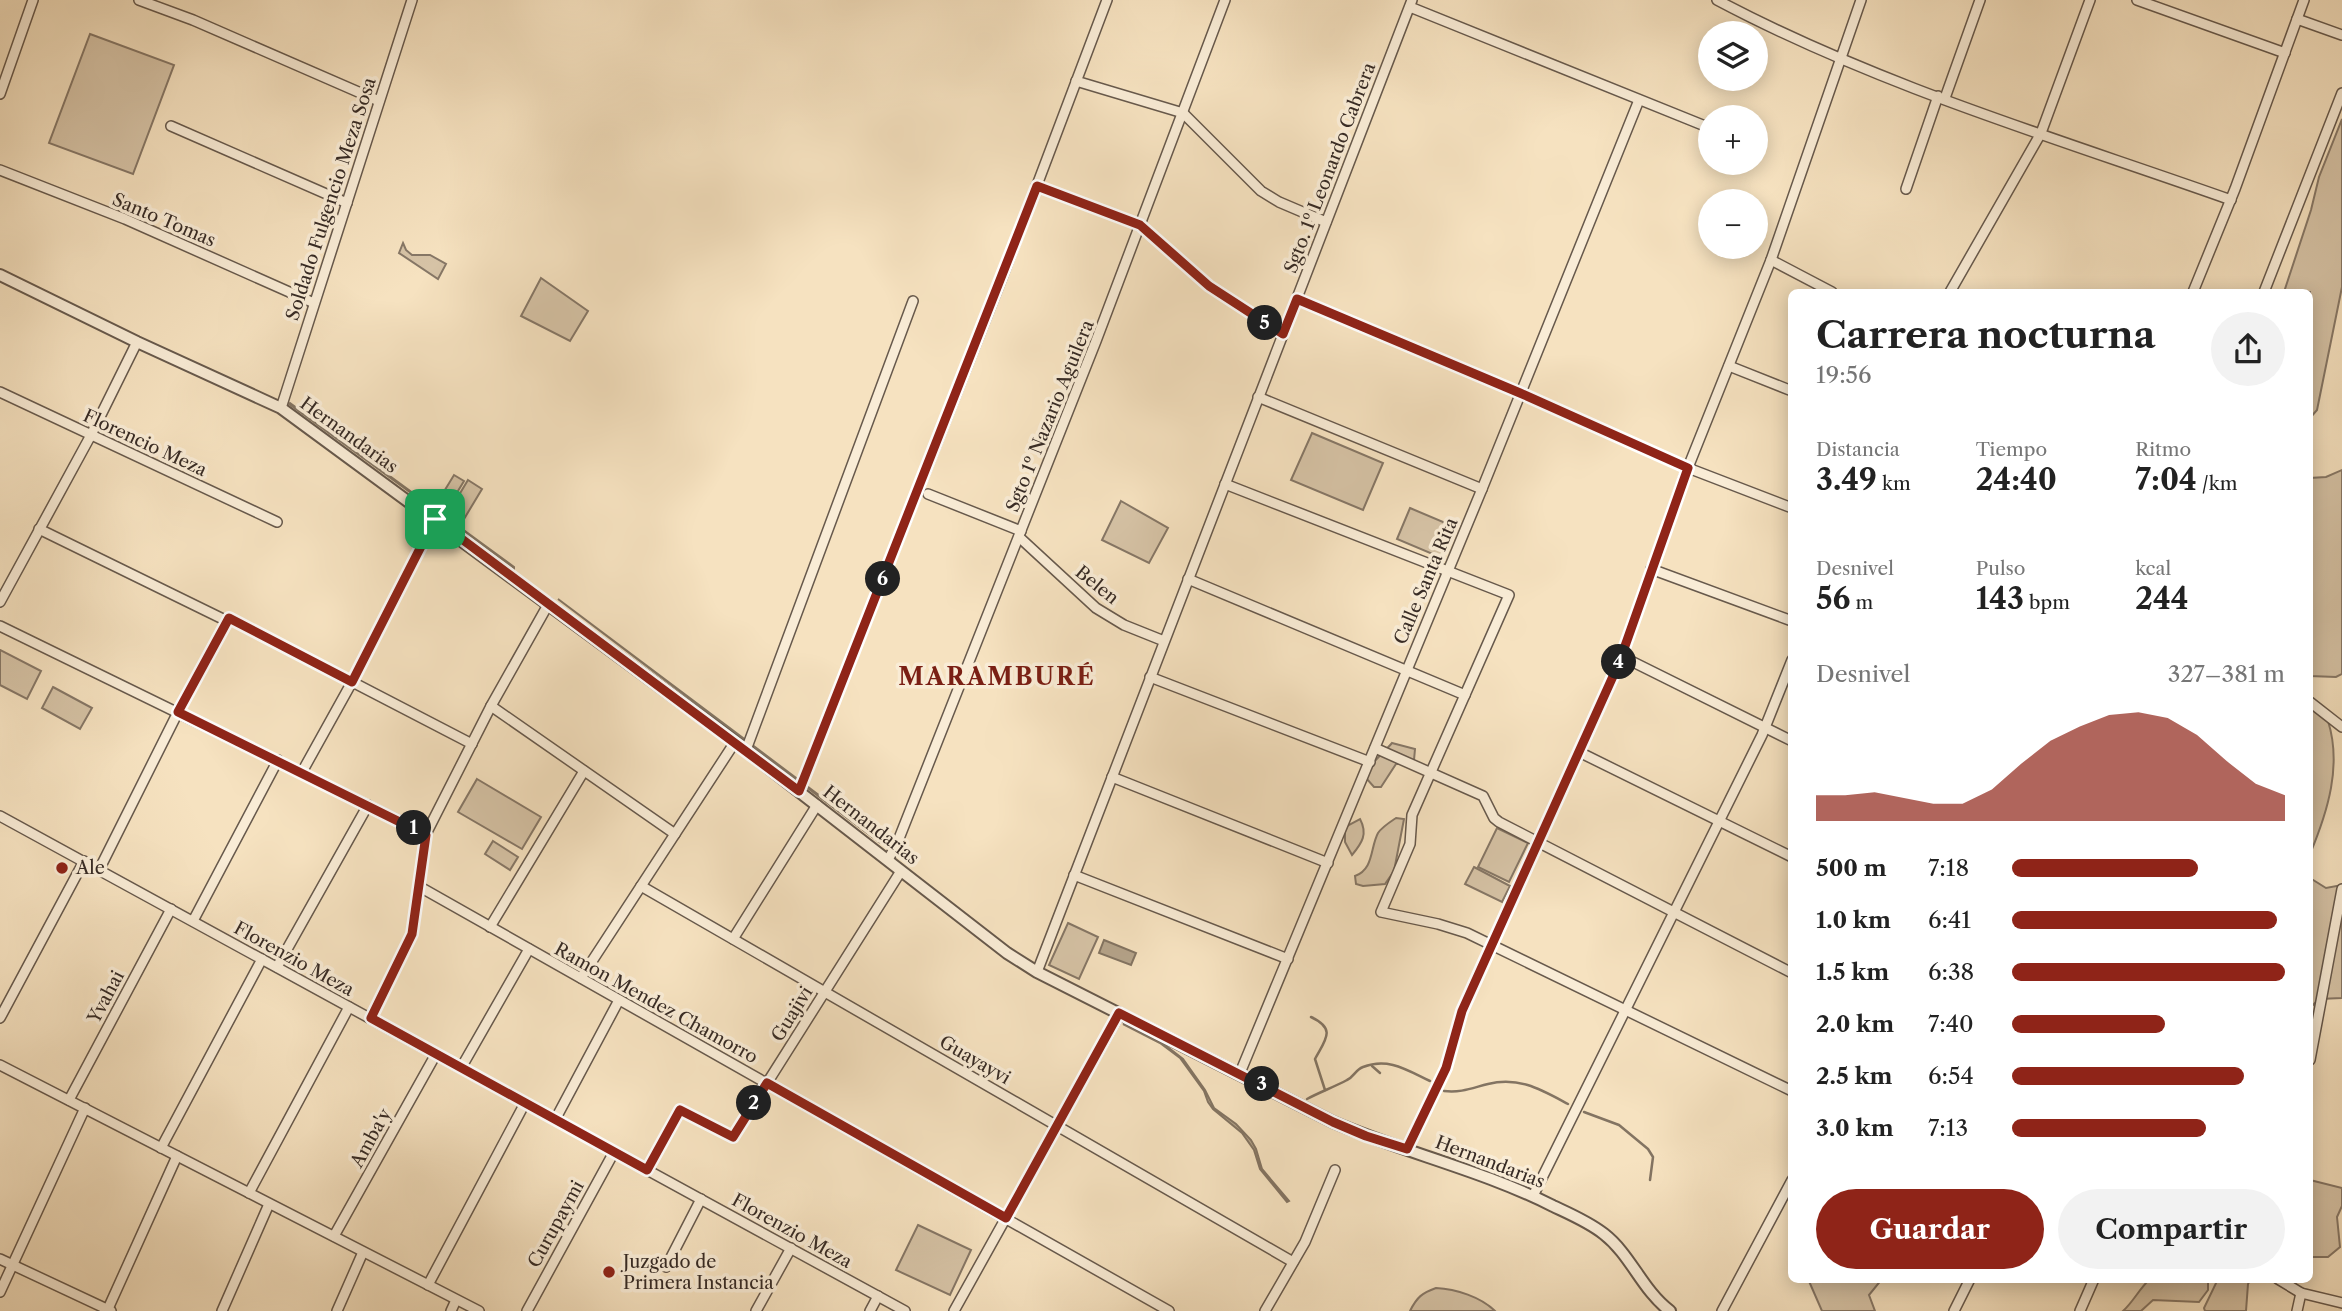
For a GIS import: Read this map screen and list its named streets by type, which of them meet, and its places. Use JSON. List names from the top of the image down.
{
  "streets": {
    "street": [
      "Sgto. 1º Leonardo Cabrera",
      "Soldado Fulgencio Meza Sosa",
      "Santo Tomas",
      "Sgto 1º Nazario Aguilera",
      "Hernandarias",
      "Florencio Meza",
      "Calle Santa Rita",
      "Belen",
      "Florenzio Meza",
      "Yvahai",
      "Ramon Mendez Chamorro",
      "Guajivi",
      "Guayayvi",
      "Amba'y",
      "Curupaymi"
    ]
  },
  "crossings": [
    ["Sgto. 1º Leonardo Cabrera", "Hernandarias"],
    ["Sgto. 1º Leonardo Cabrera", "Belen"],
    ["Soldado Fulgencio Meza Sosa", "Santo Tomas"],
    ["Soldado Fulgencio Meza Sosa", "Hernandarias"],
    ["Sgto 1º Nazario Aguilera", "Hernandarias"],
    ["Sgto 1º Nazario Aguilera", "Belen"],
    ["Hernandarias", "Calle Santa Rita"],
    ["Hernandarias", "Guajivi"],
    ["Florenzio Meza", "Yvahai"],
    ["Florenzio Meza", "Guajivi"],
    ["Florenzio Meza", "Amba'y"],
    ["Florenzio Meza", "Curupaymi"],
    ["Ramon Mendez Chamorro", "Guajivi"],
    ["Guajivi", "Guayayvi"]
  ],
  "districts": ["MARAMBURÉ"],
  "places": ["Ale", "Juzgado de Primera Instancia"],
  "page": {
    "map_buttons": ["+", "−"],
    "heading": ["Carrera nocturna", "19:56"],
    "pins": [
      "5",
      "6",
      "4",
      "1",
      "3",
      "2"
    ],
    "stats": [
      ["Distancia", "3.49 km"],
      ["Tiempo", "24:40"],
      ["Ritmo", "7:04 /km"],
      ["Desnivel", "56 m"],
      ["Pulso", "143 bpm"],
      ["kcal", "244"]
    ],
    "chart": ["Desnivel", "327–381 m"],
    "list": [
      {
        "name": "500 m",
        "note": "7:18"
      },
      {
        "name": "1.0 km",
        "note": "6:41"
      },
      {
        "name": "1.5 km",
        "note": "6:38"
      },
      {
        "name": "2.0 km",
        "note": "7:40"
      },
      {
        "name": "2.5 km",
        "note": "6:54"
      },
      {
        "name": "3.0 km",
        "note": "7:13"
      }
    ],
    "buttons": ["Guardar", "Compartir"]
  }
}
